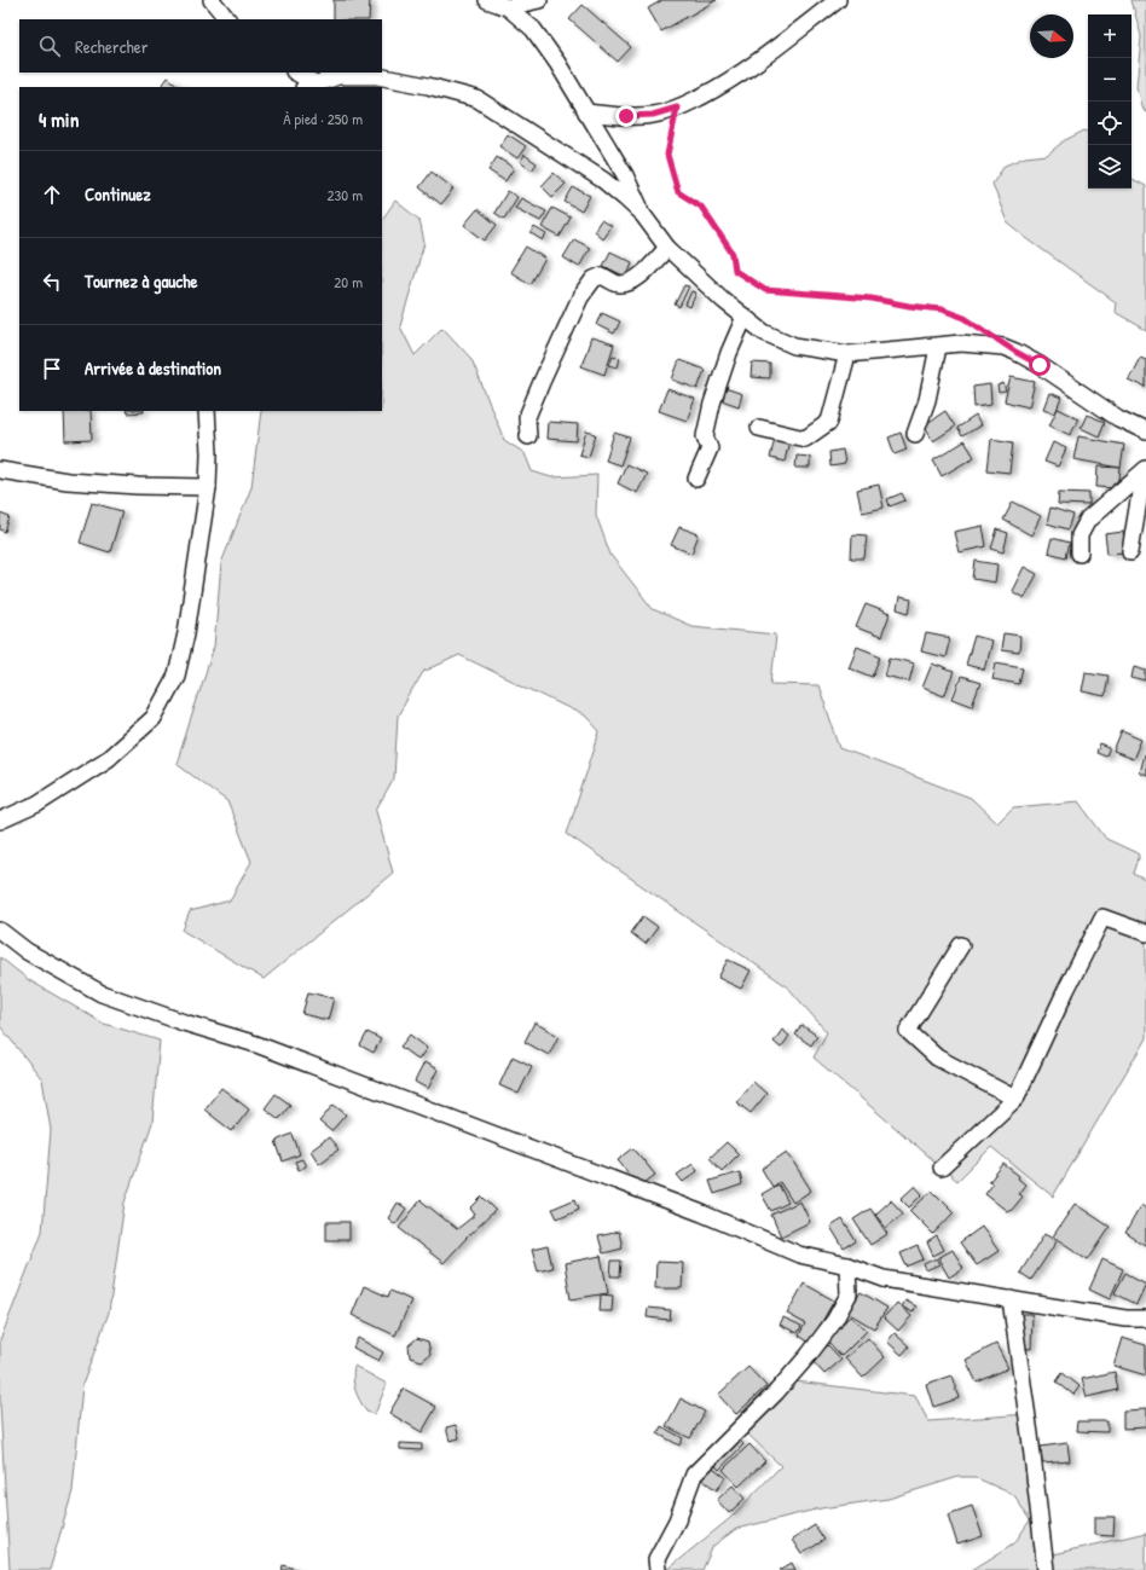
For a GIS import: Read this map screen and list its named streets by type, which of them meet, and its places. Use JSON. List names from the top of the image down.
{
  "north": "right",
  "page": {
    "map_buttons": ["+", "−"],
    "search": "Rechercher",
    "heading": ["4 min", "À pied · 250 m"],
    "list": [
      ["Continuez", "230 m"],
      ["Tournez à gauche", "20 m"],
      "Arrivée à destination"
    ]
  }
}
